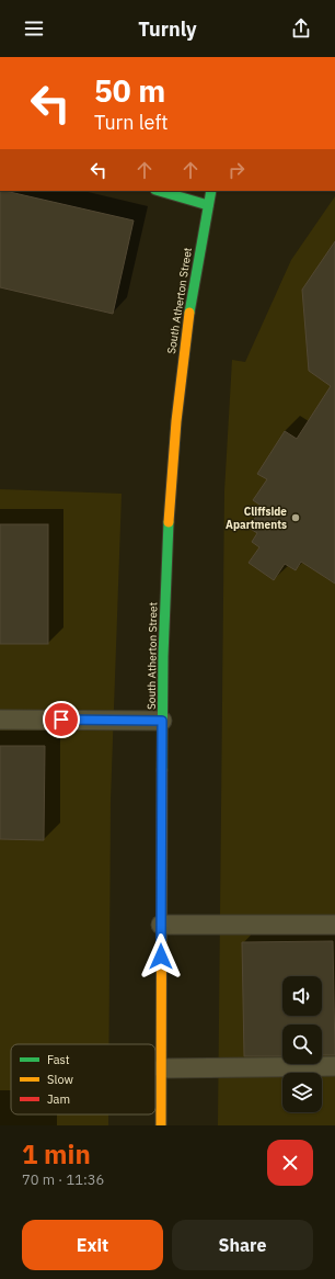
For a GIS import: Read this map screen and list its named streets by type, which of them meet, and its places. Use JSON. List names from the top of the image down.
{
  "streets": {
    "main road": ["South Atherton Street"]
  },
  "places": ["Cliffside Apartments"],
  "legend": ["Fast", "Slow", "Jam"],
  "page": {
    "header": "Turnly",
    "turn": ["50 m", "Turn left"],
    "heading": ["1 min", "70 m · 11:36"],
    "buttons": ["Exit", "Share"]
  }
}
